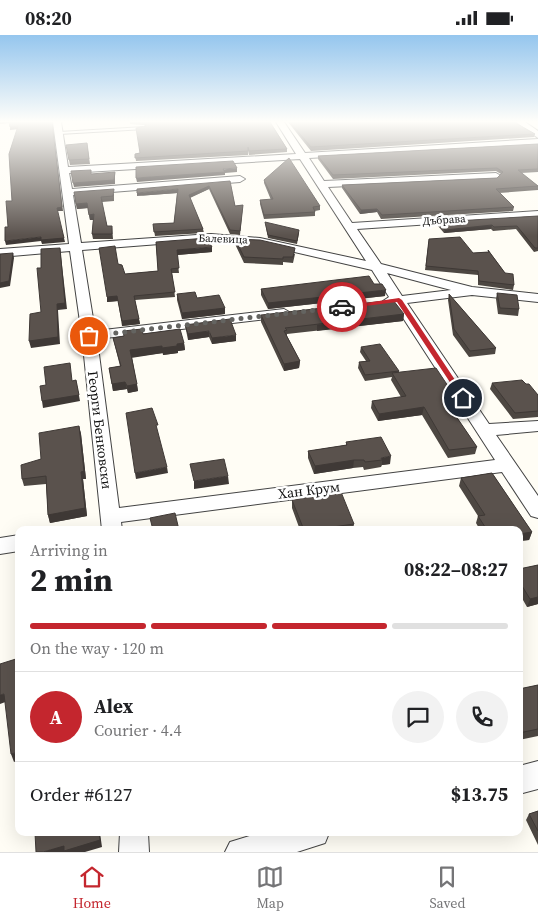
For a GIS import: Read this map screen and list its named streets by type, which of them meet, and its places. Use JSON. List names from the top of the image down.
{
  "streets": {
    "street": [
      "Дъбрава",
      "Балевица",
      "Георги Бенковски",
      "Хан Крум"
    ]
  },
  "crossings": [
    ["Балевица", "Георги Бенковски"],
    ["Георги Бенковски", "Хан Крум"]
  ],
  "page": {
    "status": "08:20",
    "heading": ["2 min", "Arriving in", "08:22–08:27"],
    "panel": [
      "Alex",
      "Courier · 4.4",
      "Order #6127",
      "$13.75"
    ],
    "bar": "On the way · 120 m",
    "round": "A",
    "tabs": ["Home", "Map", "Saved"]
  }
}
